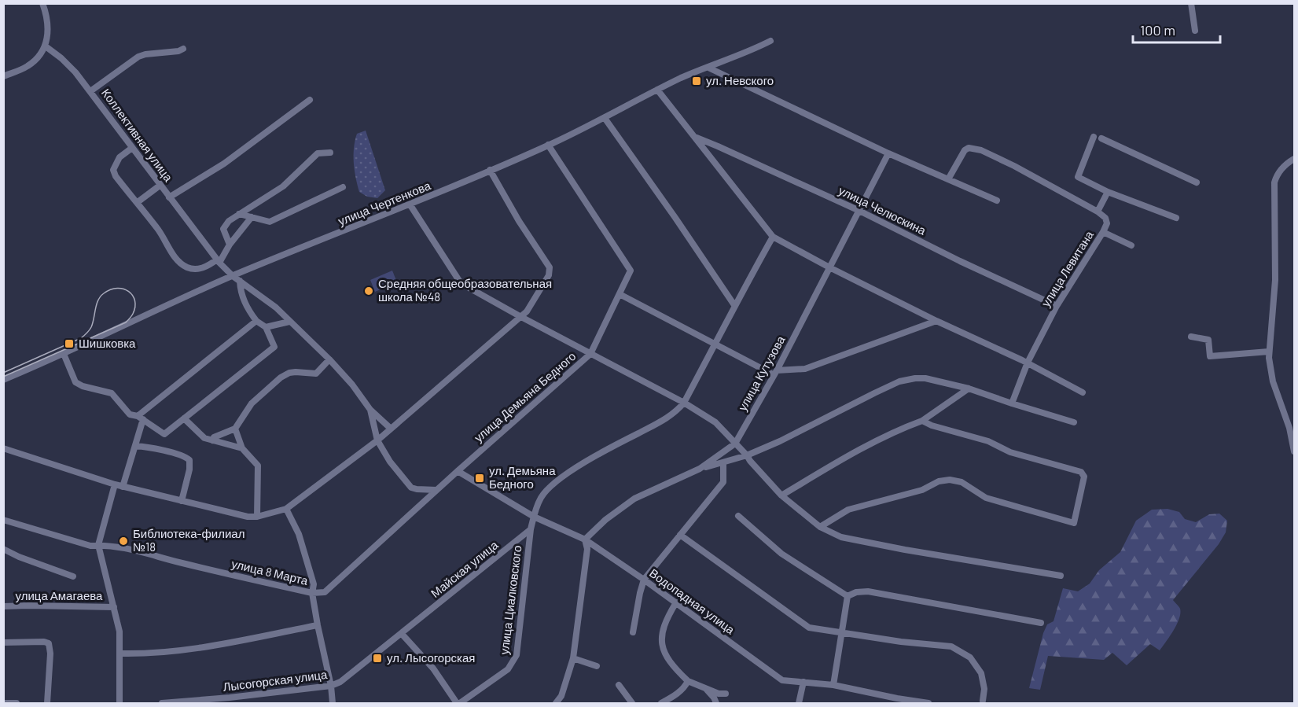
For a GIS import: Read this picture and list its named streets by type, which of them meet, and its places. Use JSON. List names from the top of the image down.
{
  "streets": {
    "street": [
      "Коллективная улица",
      "улица Чертенкова",
      "улица Челюскина",
      "улица Левитана",
      "улица Кутузова",
      "улица Демьяна Бедного",
      "Майская улица",
      "улица 8 Марта",
      "улица Амагаева",
      "улица Циалковского",
      "Водопадная улица",
      "Лысогорская улица"
    ]
  },
  "crossings": [
    ["Коллективная улица", "улица Чертенкова"],
    ["улица Чертенкова", "улица Демьяна Бедного"],
    ["улица Челюскина", "улица Левитана"],
    ["улица Челюскина", "улица Кутузова"],
    ["улица Кутузова", "Водопадная улица"],
    ["улица Демьяна Бедного", "улица 8 Марта"],
    ["улица Демьяна Бедного", "Водопадная улица"],
    ["Майская улица", "улица Циалковского"],
    ["Майская улица", "Лысогорская улица"]
  ],
  "places": {
    "transit": [
      "ул. Невского",
      "Шишковка",
      "ул. Демьяна Бедного",
      "ул. Лысогорская"
    ],
    "other": ["Средняя общеобразовательная школа №48", "Библиотека-филиал №18"]
  },
  "scale_bar": "100 m"
}
